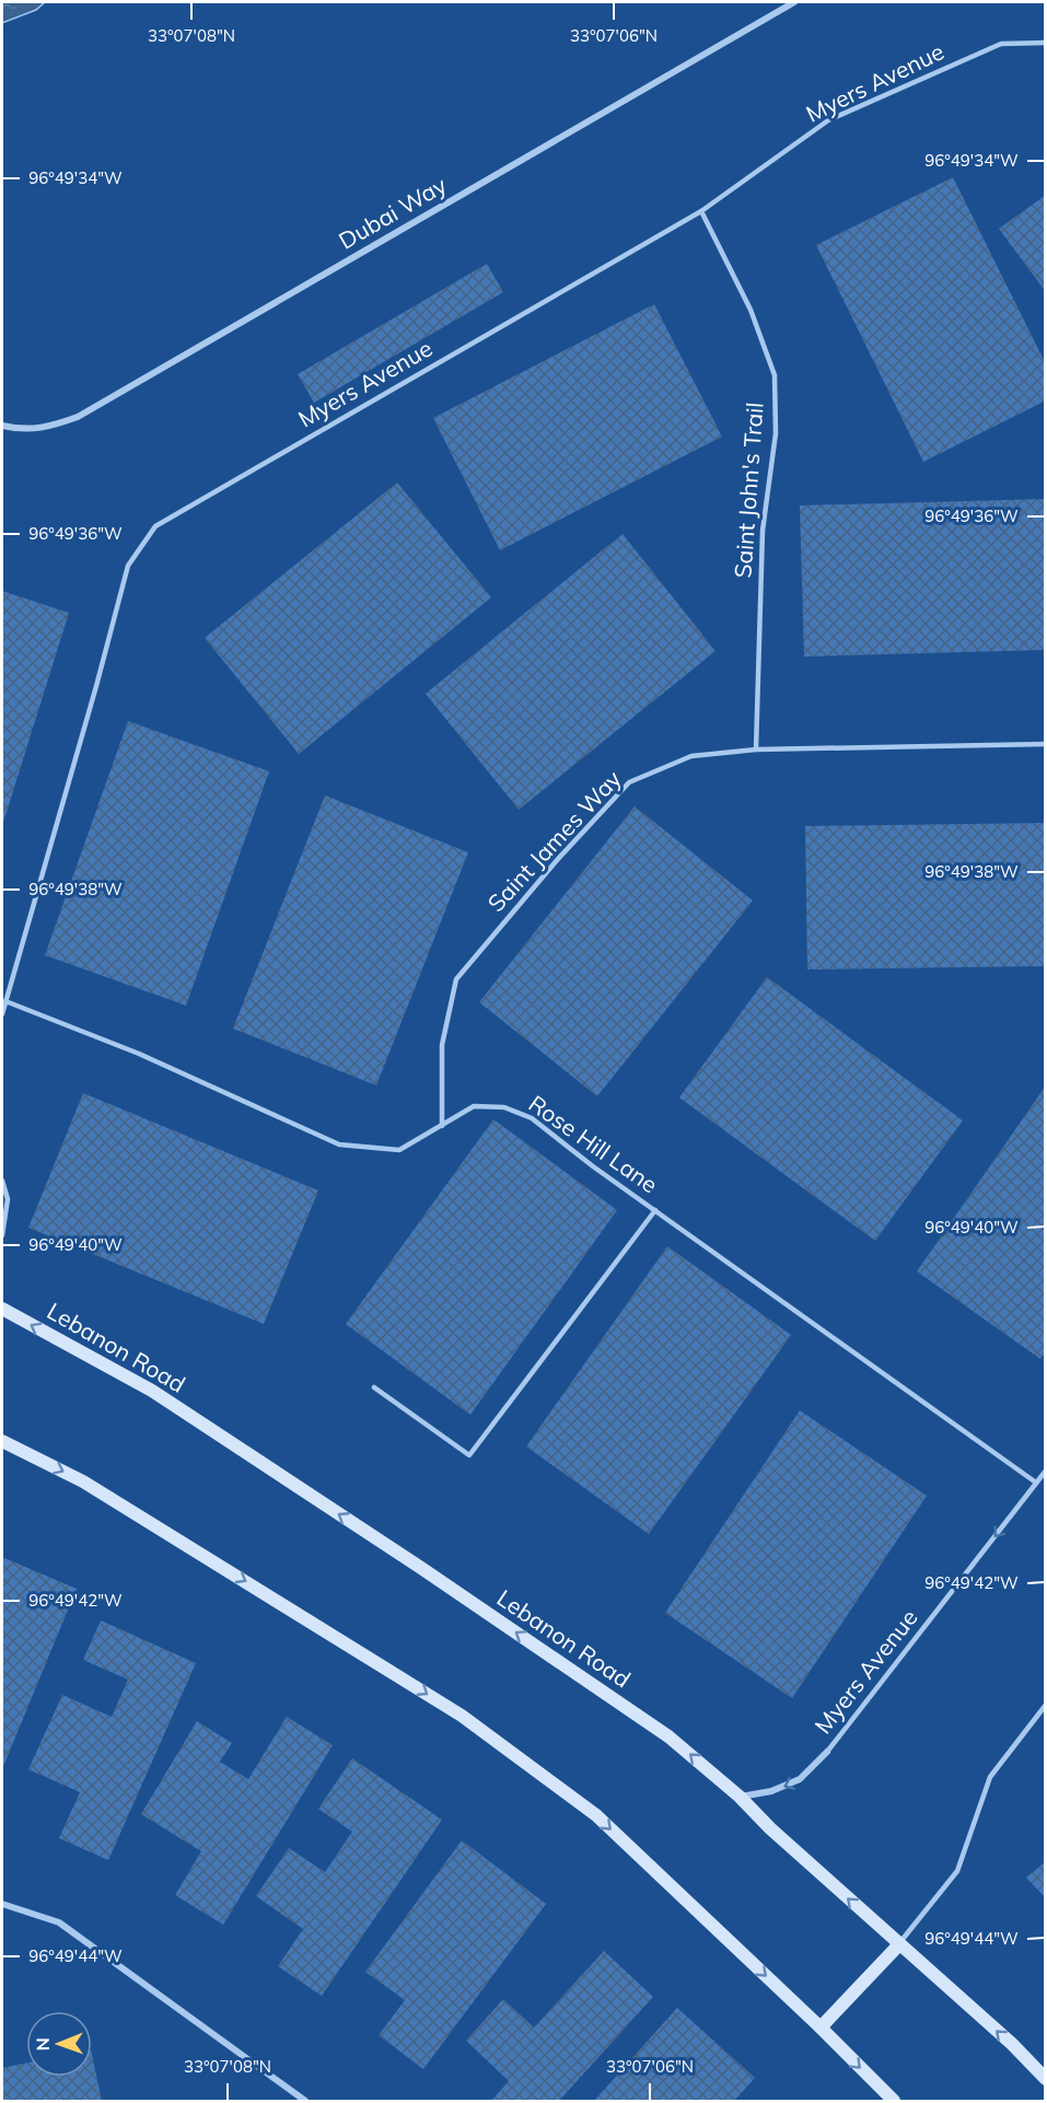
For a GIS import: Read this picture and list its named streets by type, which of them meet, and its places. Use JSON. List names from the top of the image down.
{
  "streets": {
    "main road": ["Lebanon Road"],
    "street": ["Myers Avenue", "Dubai Way"],
    "lane": ["Saint John's Trail", "Saint James Way", "Rose Hill Lane"]
  },
  "crossings": [
    ["Myers Avenue", "Saint John's Trail"],
    ["Myers Avenue", "Rose Hill Lane"],
    ["Myers Avenue", "Lebanon Road"],
    ["Saint John's Trail", "Saint James Way"],
    ["Saint James Way", "Rose Hill Lane"]
  ],
  "north": "left",
  "coordinates": [
    "33°07'08\"N",
    "33°07'06\"N",
    "96°49'34\"W",
    "96°49'36\"W",
    "96°49'38\"W",
    "96°49'40\"W",
    "96°49'42\"W",
    "96°49'44\"W"
  ]
}
